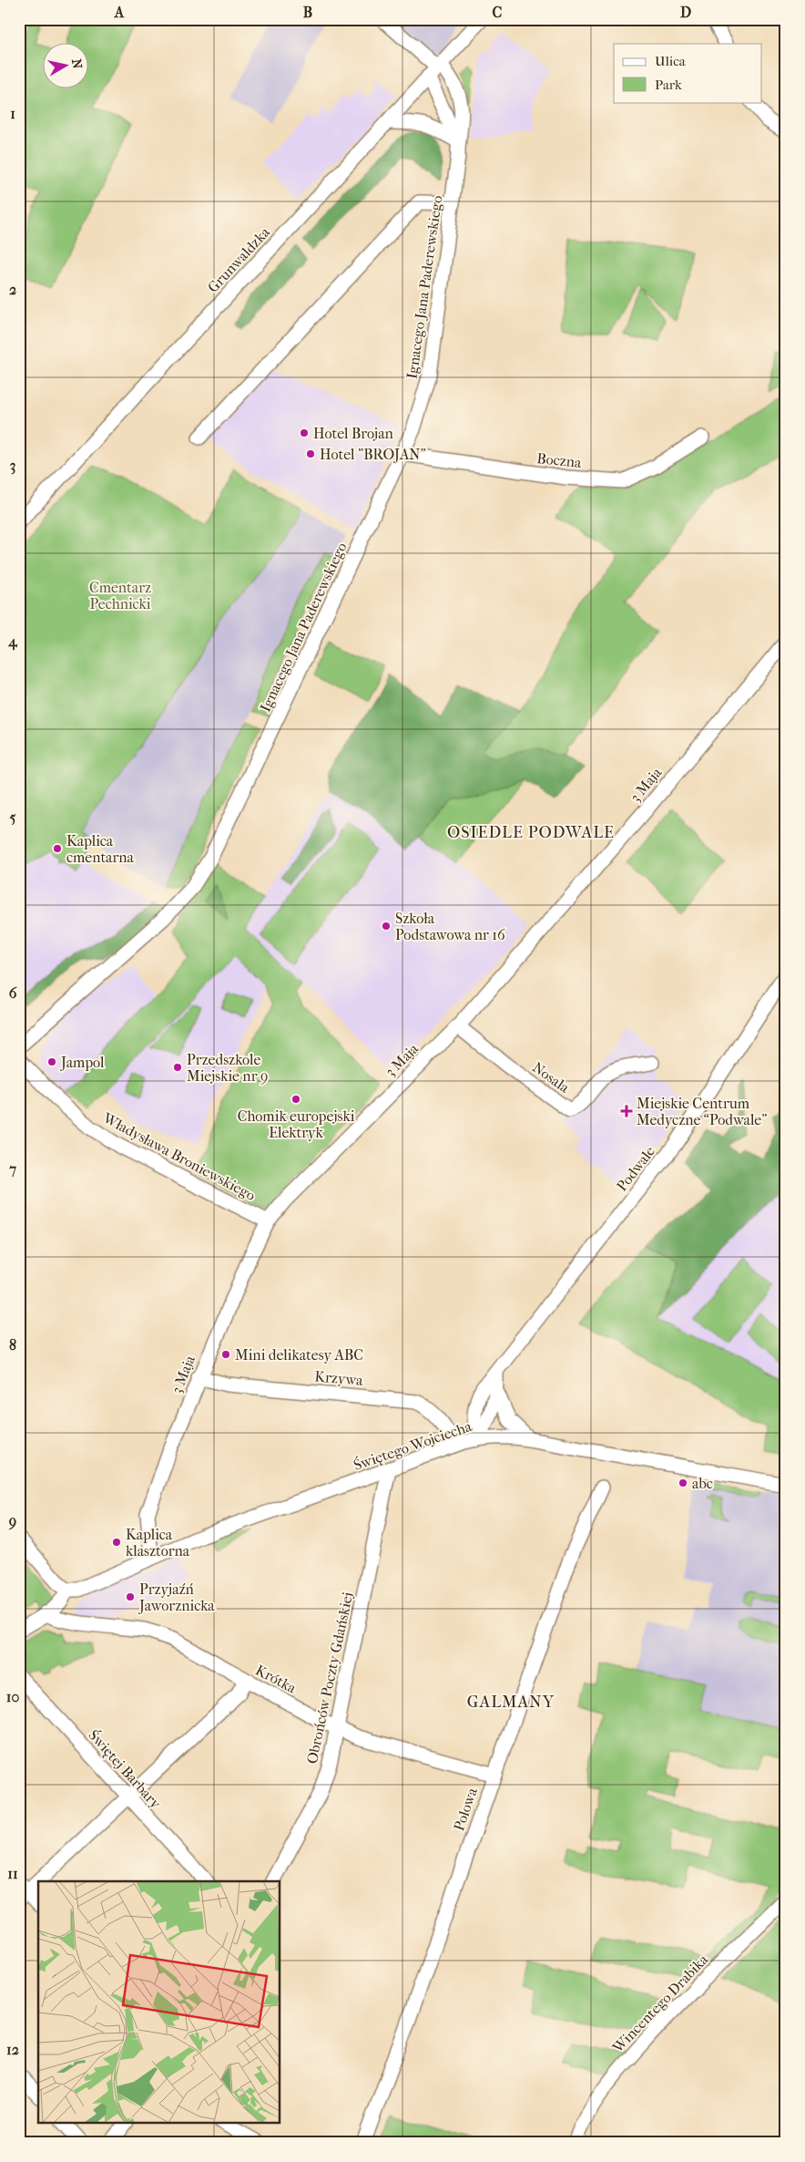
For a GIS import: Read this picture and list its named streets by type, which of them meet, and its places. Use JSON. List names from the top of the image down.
{
  "streets": {
    "street": [
      "Grunwaldzka",
      "Ignacego Jana Paderewskiego",
      "Boczna",
      "3 Maja",
      "Nosala",
      "Władysława Broniewskiego",
      "Podwale",
      "Krzywa",
      "Świętego Wojciecha",
      "Obrońców Poczty Gdańskiej",
      "Krótka",
      "Świętej Barbary",
      "Polowa",
      "Wincentego Drabika"
    ]
  },
  "crossings": [
    ["Grunwaldzka", "Ignacego Jana Paderewskiego"],
    ["Ignacego Jana Paderewskiego", "Boczna"],
    ["3 Maja", "Nosala"],
    ["3 Maja", "Władysława Broniewskiego"],
    ["3 Maja", "Krzywa"],
    ["3 Maja", "Świętego Wojciecha"],
    ["Podwale", "Świętego Wojciecha"],
    ["Krzywa", "Świętego Wojciecha"],
    ["Świętego Wojciecha", "Obrońców Poczty Gdańskiej"],
    ["Obrońców Poczty Gdańskiej", "Krótka"],
    ["Krótka", "Polowa"]
  ],
  "districts": ["OSIEDLE PODWALE", "GALMANY"],
  "parks": ["Cmentarz Pechnicki"],
  "places": {
    "other": [
      "Hotel Brojan",
      "Hotel \"BROJAN\"",
      "Kaplica cmentarna",
      "Szkoła Podstawowa nr 16",
      "Jampol",
      "Przedszkole Miejskie nr 9",
      "Chomik europejski Elektryk",
      "Mini delikatesy ABC",
      "abc",
      "Kaplica klasztorna",
      "Przyjaźń Jaworznicka"
    ],
    "health": ["Miejskie Centrum Medyczne “Podwale”"]
  },
  "legend": ["Ulica", "Park"],
  "north": "right",
  "grid": {
    "columns": [
      "A",
      "B",
      "C",
      "D"
    ],
    "rows": [
      "1",
      "2",
      "3",
      "4",
      "5",
      "6",
      "7",
      "8",
      "9",
      "10",
      "11",
      "12"
    ]
  }
}
